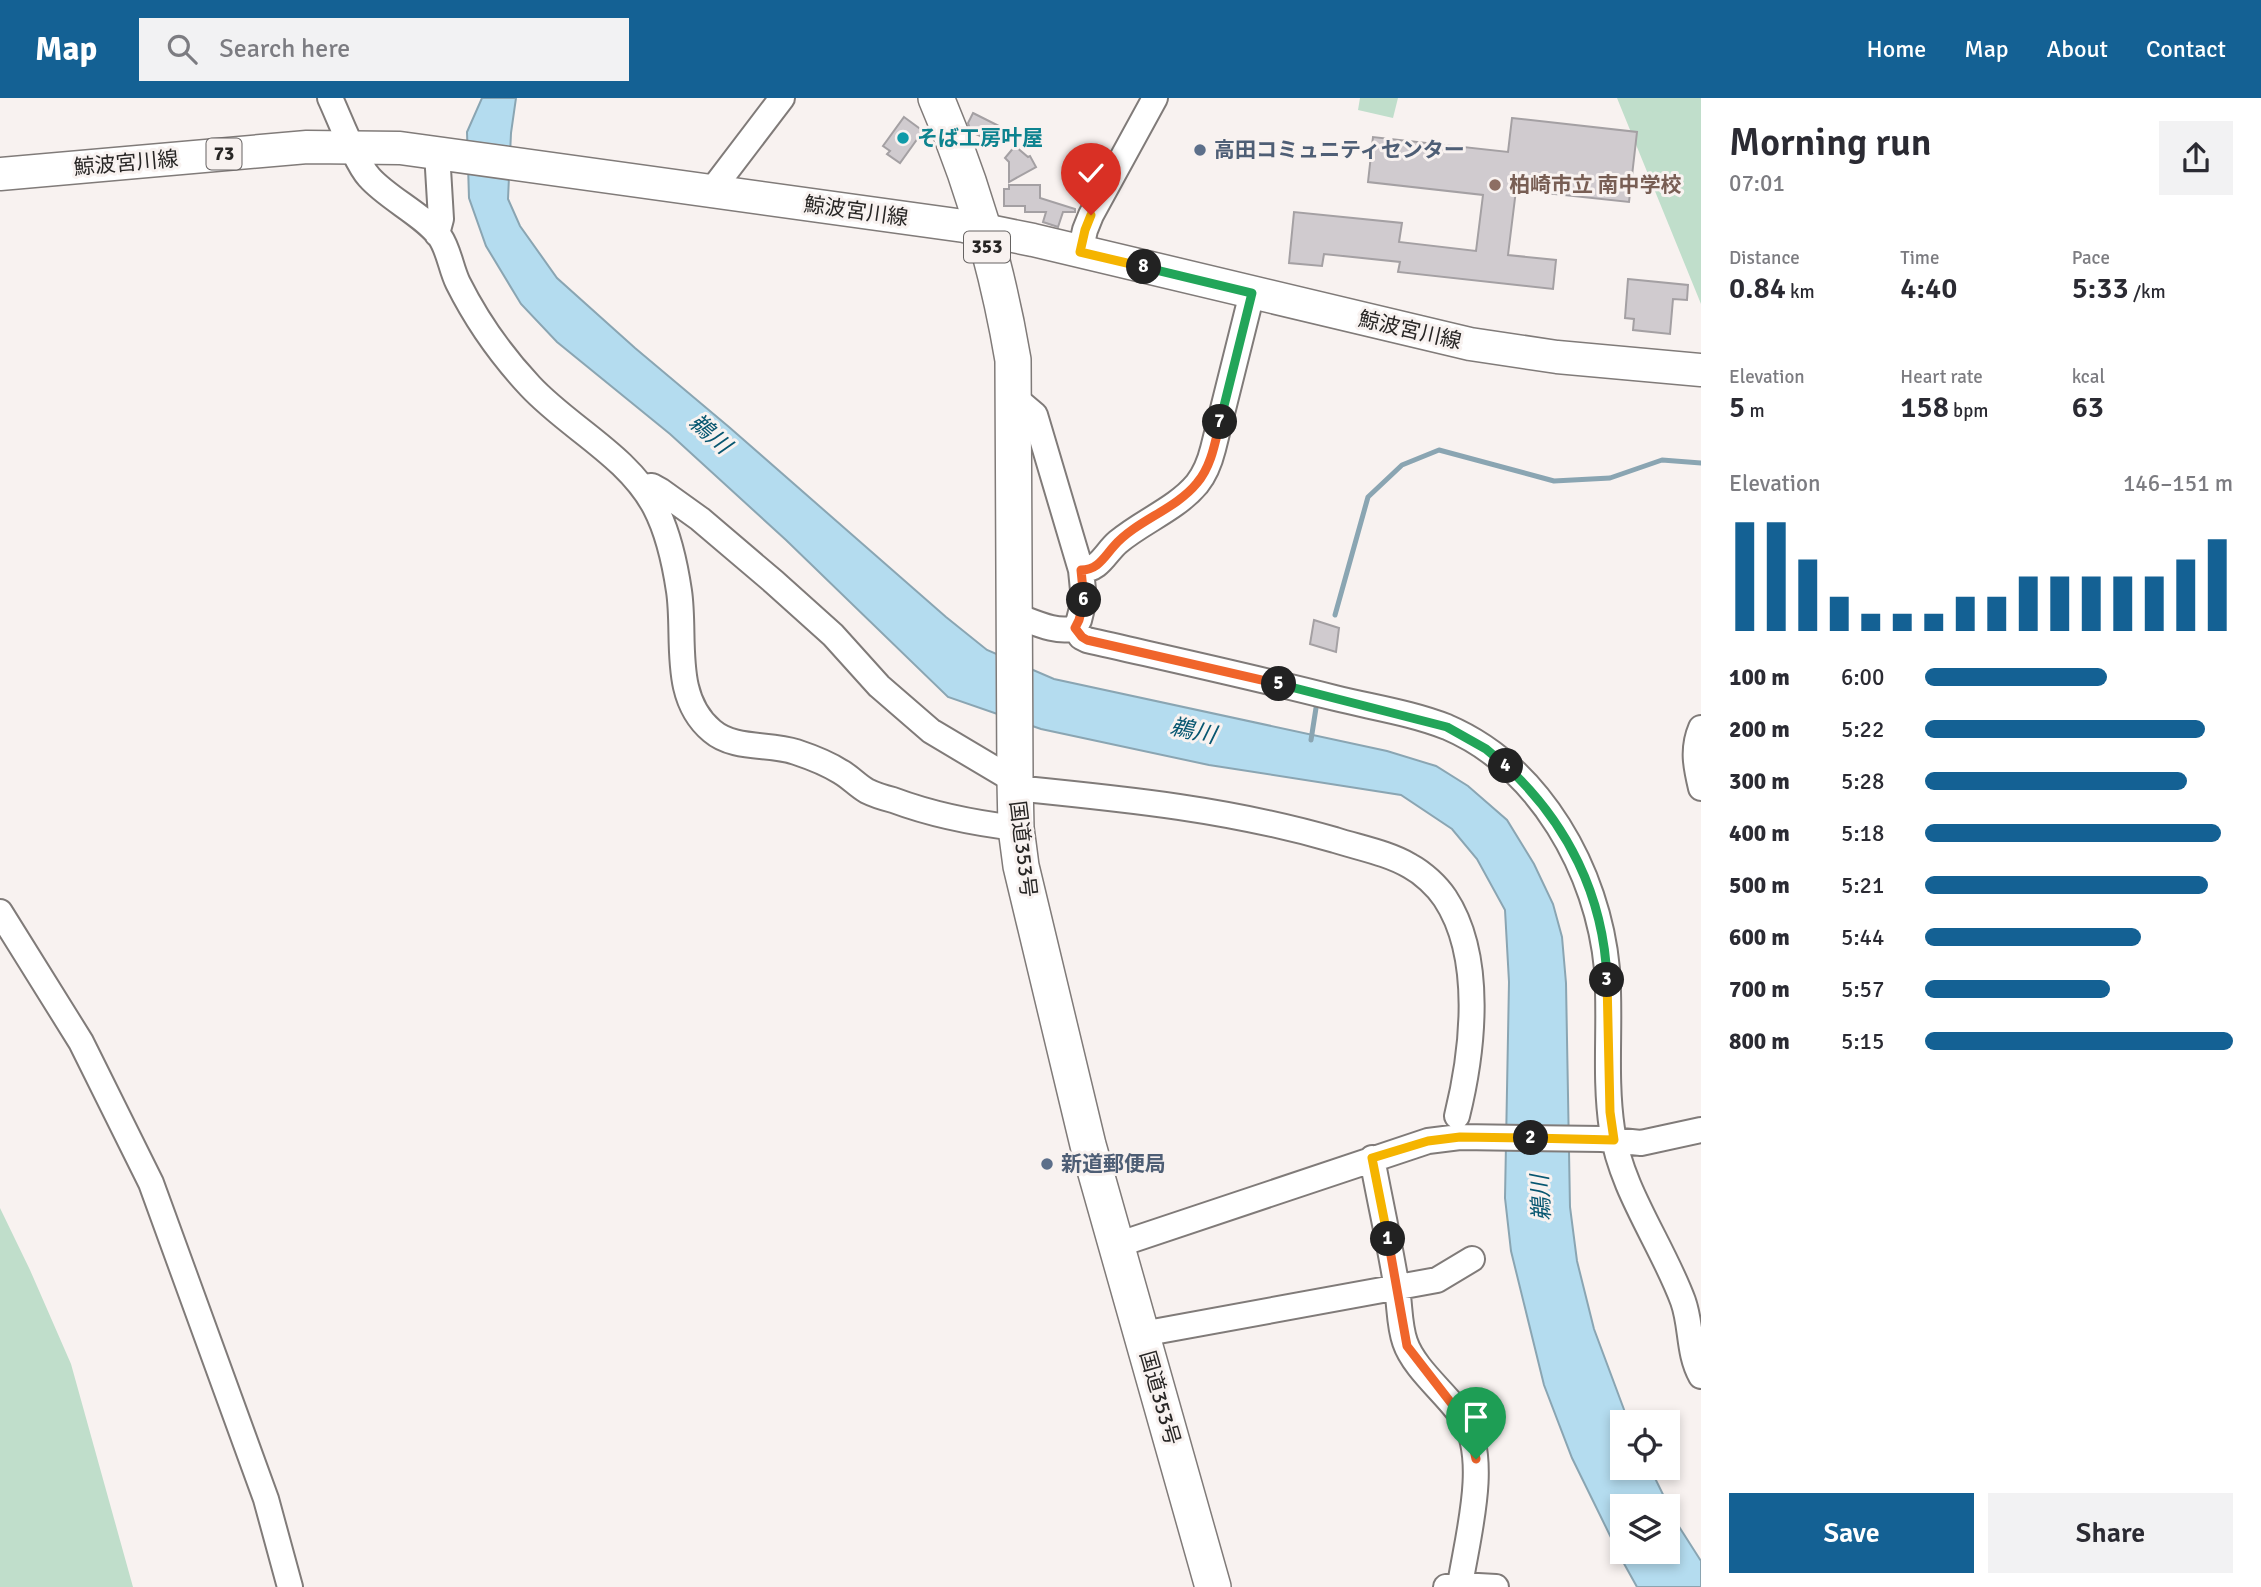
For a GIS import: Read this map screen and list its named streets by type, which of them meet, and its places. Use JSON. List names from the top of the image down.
{
  "streets": {
    "highway": ["353", "国道353号"],
    "main road": ["73", "鯨波宮川線"]
  },
  "crossings": [
    ["鯨波宮川線", "国道353号"]
  ],
  "water": ["鵜川"],
  "places": [
    "そば工房叶屋",
    "高田コミュニティセンター",
    "柏崎市立 南中学校",
    "新道郵便局"
  ],
  "page": {
    "header": "Map",
    "search": "Search here",
    "nav": [
      "Home",
      "Map",
      "About",
      "Contact"
    ],
    "heading": ["Morning run", "07:01"],
    "stats": [
      ["Distance", "0.84 km"],
      ["Time", "4:40"],
      ["Pace", "5:33 /km"],
      ["Elevation", "5 m"],
      ["Heart rate", "158 bpm"],
      ["kcal", "63"]
    ],
    "pins": [
      "8",
      "7",
      "6",
      "5",
      "4",
      "3",
      "2",
      "1"
    ],
    "chart": ["Elevation", "146–151 m"],
    "list": [
      {
        "name": "100 m",
        "note": "6:00"
      },
      {
        "name": "200 m",
        "note": "5:22"
      },
      {
        "name": "300 m",
        "note": "5:28"
      },
      {
        "name": "400 m",
        "note": "5:18"
      },
      {
        "name": "500 m",
        "note": "5:21"
      },
      {
        "name": "600 m",
        "note": "5:44"
      },
      {
        "name": "700 m",
        "note": "5:57"
      },
      {
        "name": "800 m",
        "note": "5:15"
      }
    ],
    "buttons": ["Save", "Share"]
  }
}
